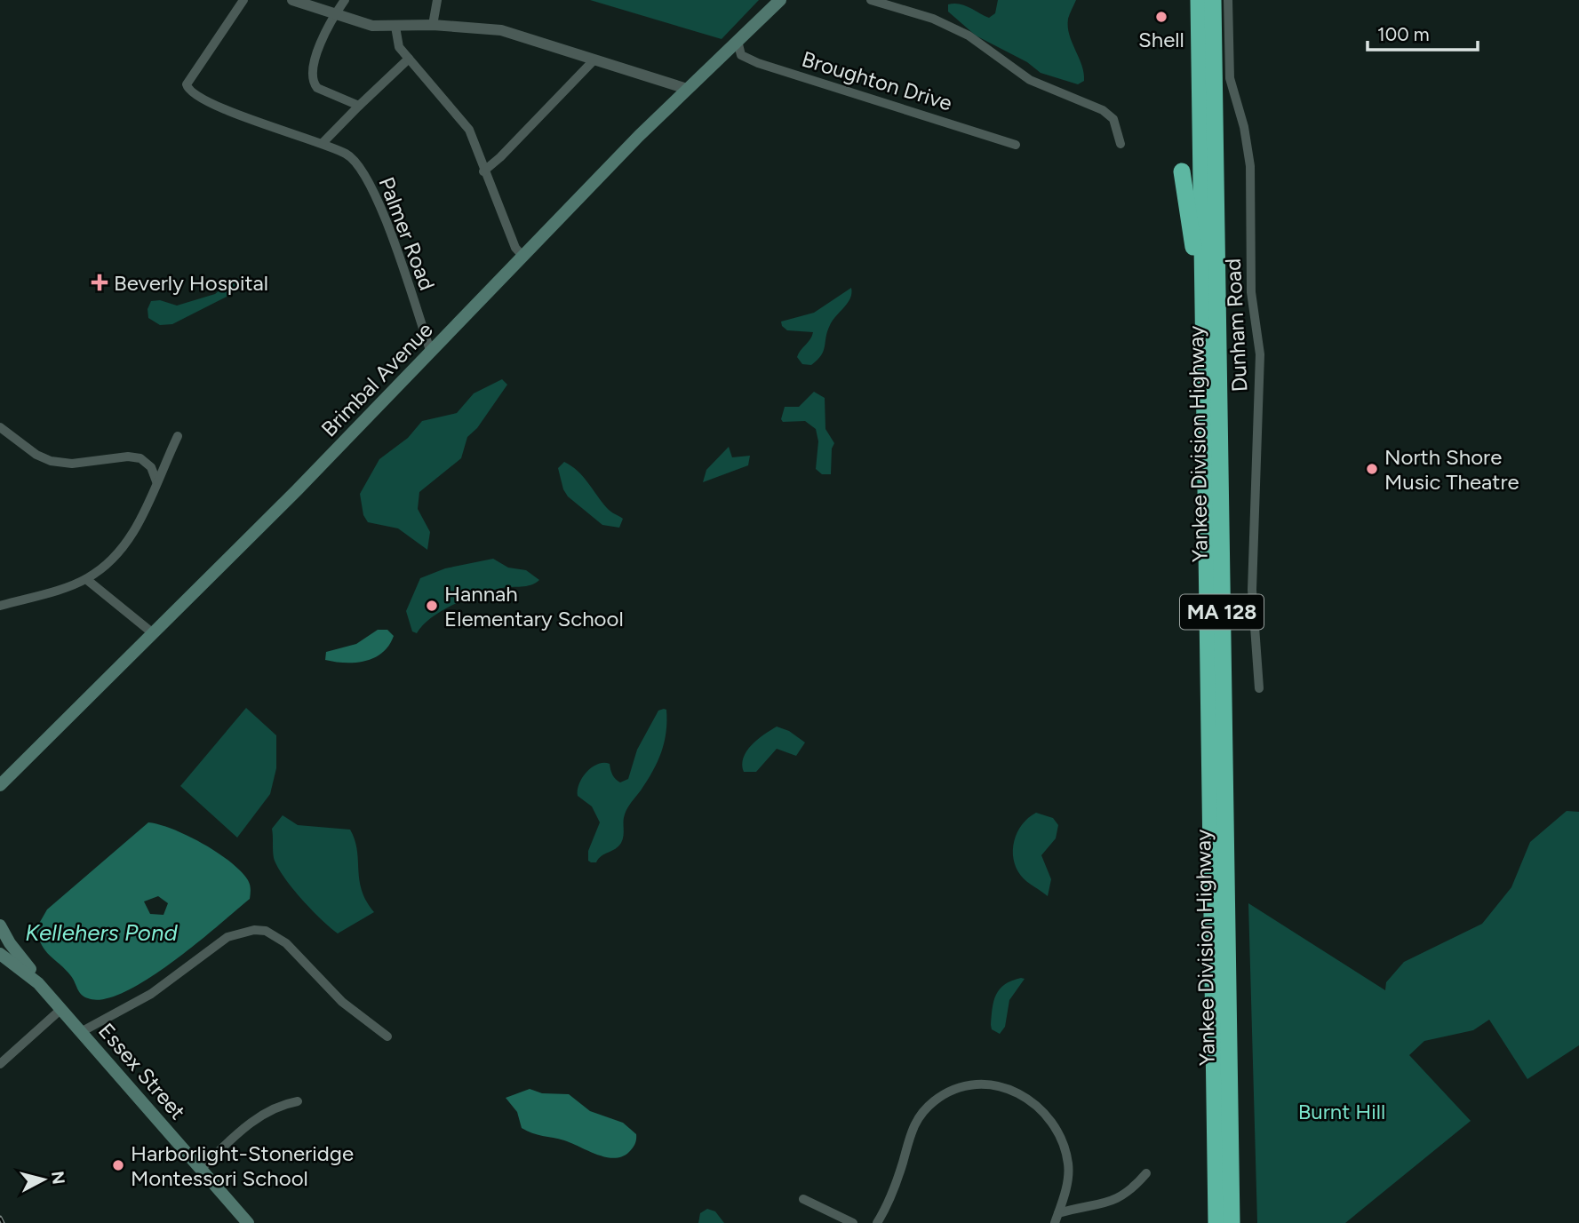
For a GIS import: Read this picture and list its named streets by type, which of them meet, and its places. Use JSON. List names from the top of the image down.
{
  "streets": {
    "highway": ["Yankee Division Highway", "MA 128"],
    "main road": ["Brimbal Avenue", "Essex Street"],
    "street": ["Broughton Drive", "Palmer Road", "Dunham Road"]
  },
  "crossings": [
    ["Broughton Drive", "Brimbal Avenue"],
    ["Palmer Road", "Brimbal Avenue"]
  ],
  "water": ["Kellehers Pond"],
  "parks": ["Burnt Hill"],
  "places": {
    "other": [
      "Shell",
      "North Shore Music Theatre",
      "Hannah Elementary School",
      "Harborlight-Stoneridge Montessori School"
    ],
    "health": ["Beverly Hospital"]
  },
  "scale_bar": "100 m",
  "north": "right"
}
